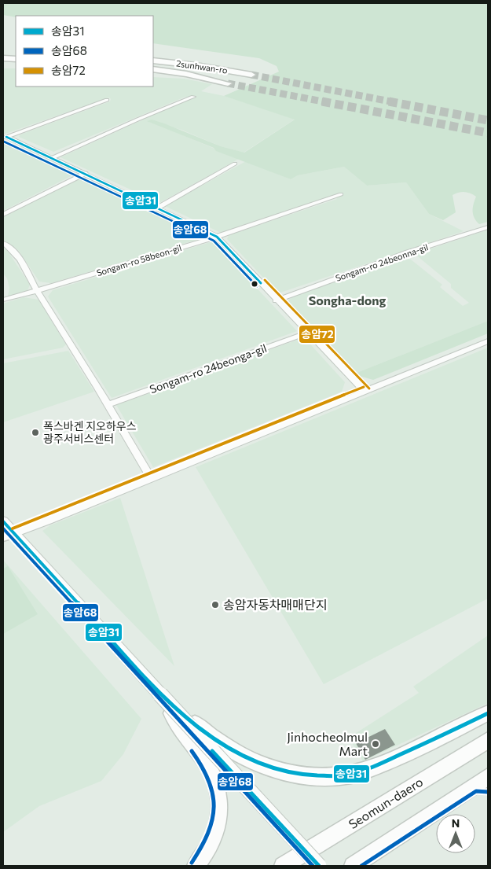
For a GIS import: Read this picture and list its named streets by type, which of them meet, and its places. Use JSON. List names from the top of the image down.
{
  "streets": {
    "highway": ["2sunhwan-ro"],
    "main road": ["Seomun-daero"],
    "street": ["Songam-ro 58beon-gil", "Songam-ro 24beonna-gil", "Songam-ro 24beonga-gil"]
  },
  "districts": ["Songha-dong"],
  "places": ["폭스바겐 지오하우스 광주서비스센터", "송암자동차매매단지", "Jinhocheolmul Mart"],
  "lines": ["transit line 송암31", "transit line 송암68", "transit line 송암72"],
  "legend": ["송암31", "송암68", "송암72"],
  "north": "top"
}
